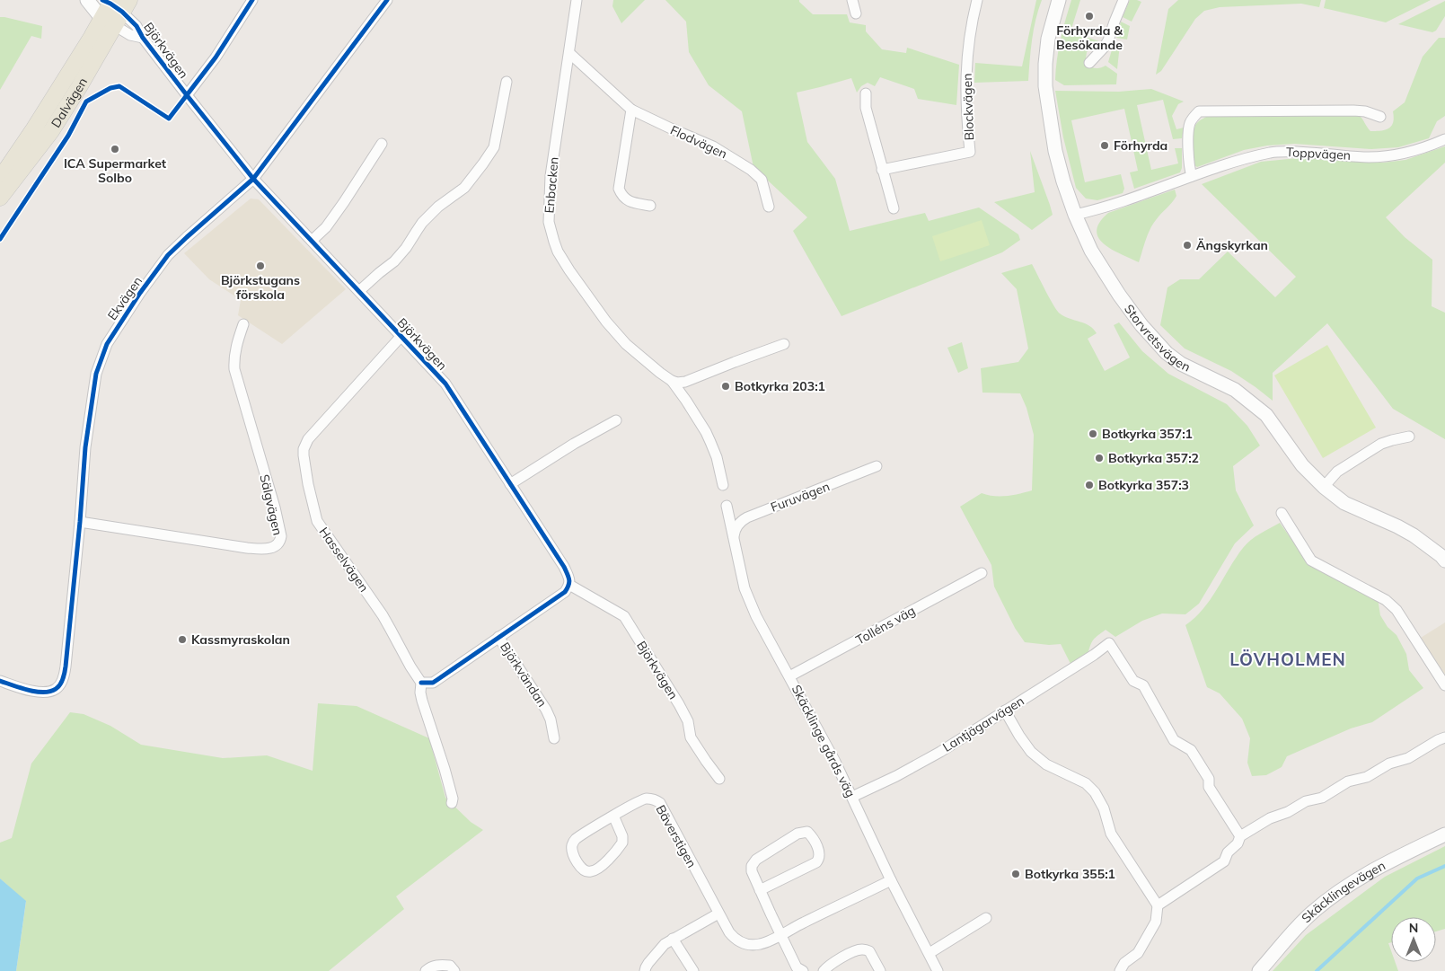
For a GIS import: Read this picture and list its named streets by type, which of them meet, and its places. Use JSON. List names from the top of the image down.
{
  "streets": {
    "main road": ["Dalvägen"],
    "street": [
      "Björkvägen",
      "Blockvägen",
      "Flodvägen",
      "Toppvägen",
      "Enbacken",
      "Ekvägen",
      "Storvretsvägen",
      "Furuvägen",
      "Sälgvägen",
      "Hasselvägen",
      "Tolléns väg",
      "Björkvändan",
      "Lantjägarvägen",
      "Skäcklinge gårds väg",
      "Bäverstigen",
      "Skäcklingevägen"
    ]
  },
  "crossings": [
    ["Björkvägen", "Dalvägen"],
    ["Björkvägen", "Ekvägen"],
    ["Björkvägen", "Hasselvägen"],
    ["Flodvägen", "Enbacken"],
    ["Toppvägen", "Storvretsvägen"],
    ["Ekvägen", "Sälgvägen"],
    ["Furuvägen", "Skäcklinge gårds väg"],
    ["Tolléns väg", "Skäcklinge gårds väg"],
    ["Lantjägarvägen", "Skäcklinge gårds väg"],
    ["Skäcklinge gårds väg", "Bäverstigen"]
  ],
  "districts": ["LÖVHOLMEN"],
  "places": [
    "Förhyrda & Besökande",
    "Förhyrda",
    "ICA Supermarket Solbo",
    "Ängskyrkan",
    "Björkstugans förskola",
    "Botkyrka 203:1",
    "Botkyrka 357:1",
    "Botkyrka 357:2",
    "Botkyrka 357:3",
    "Kassmyraskolan",
    "Botkyrka 355:1"
  ],
  "north": "top"
}
